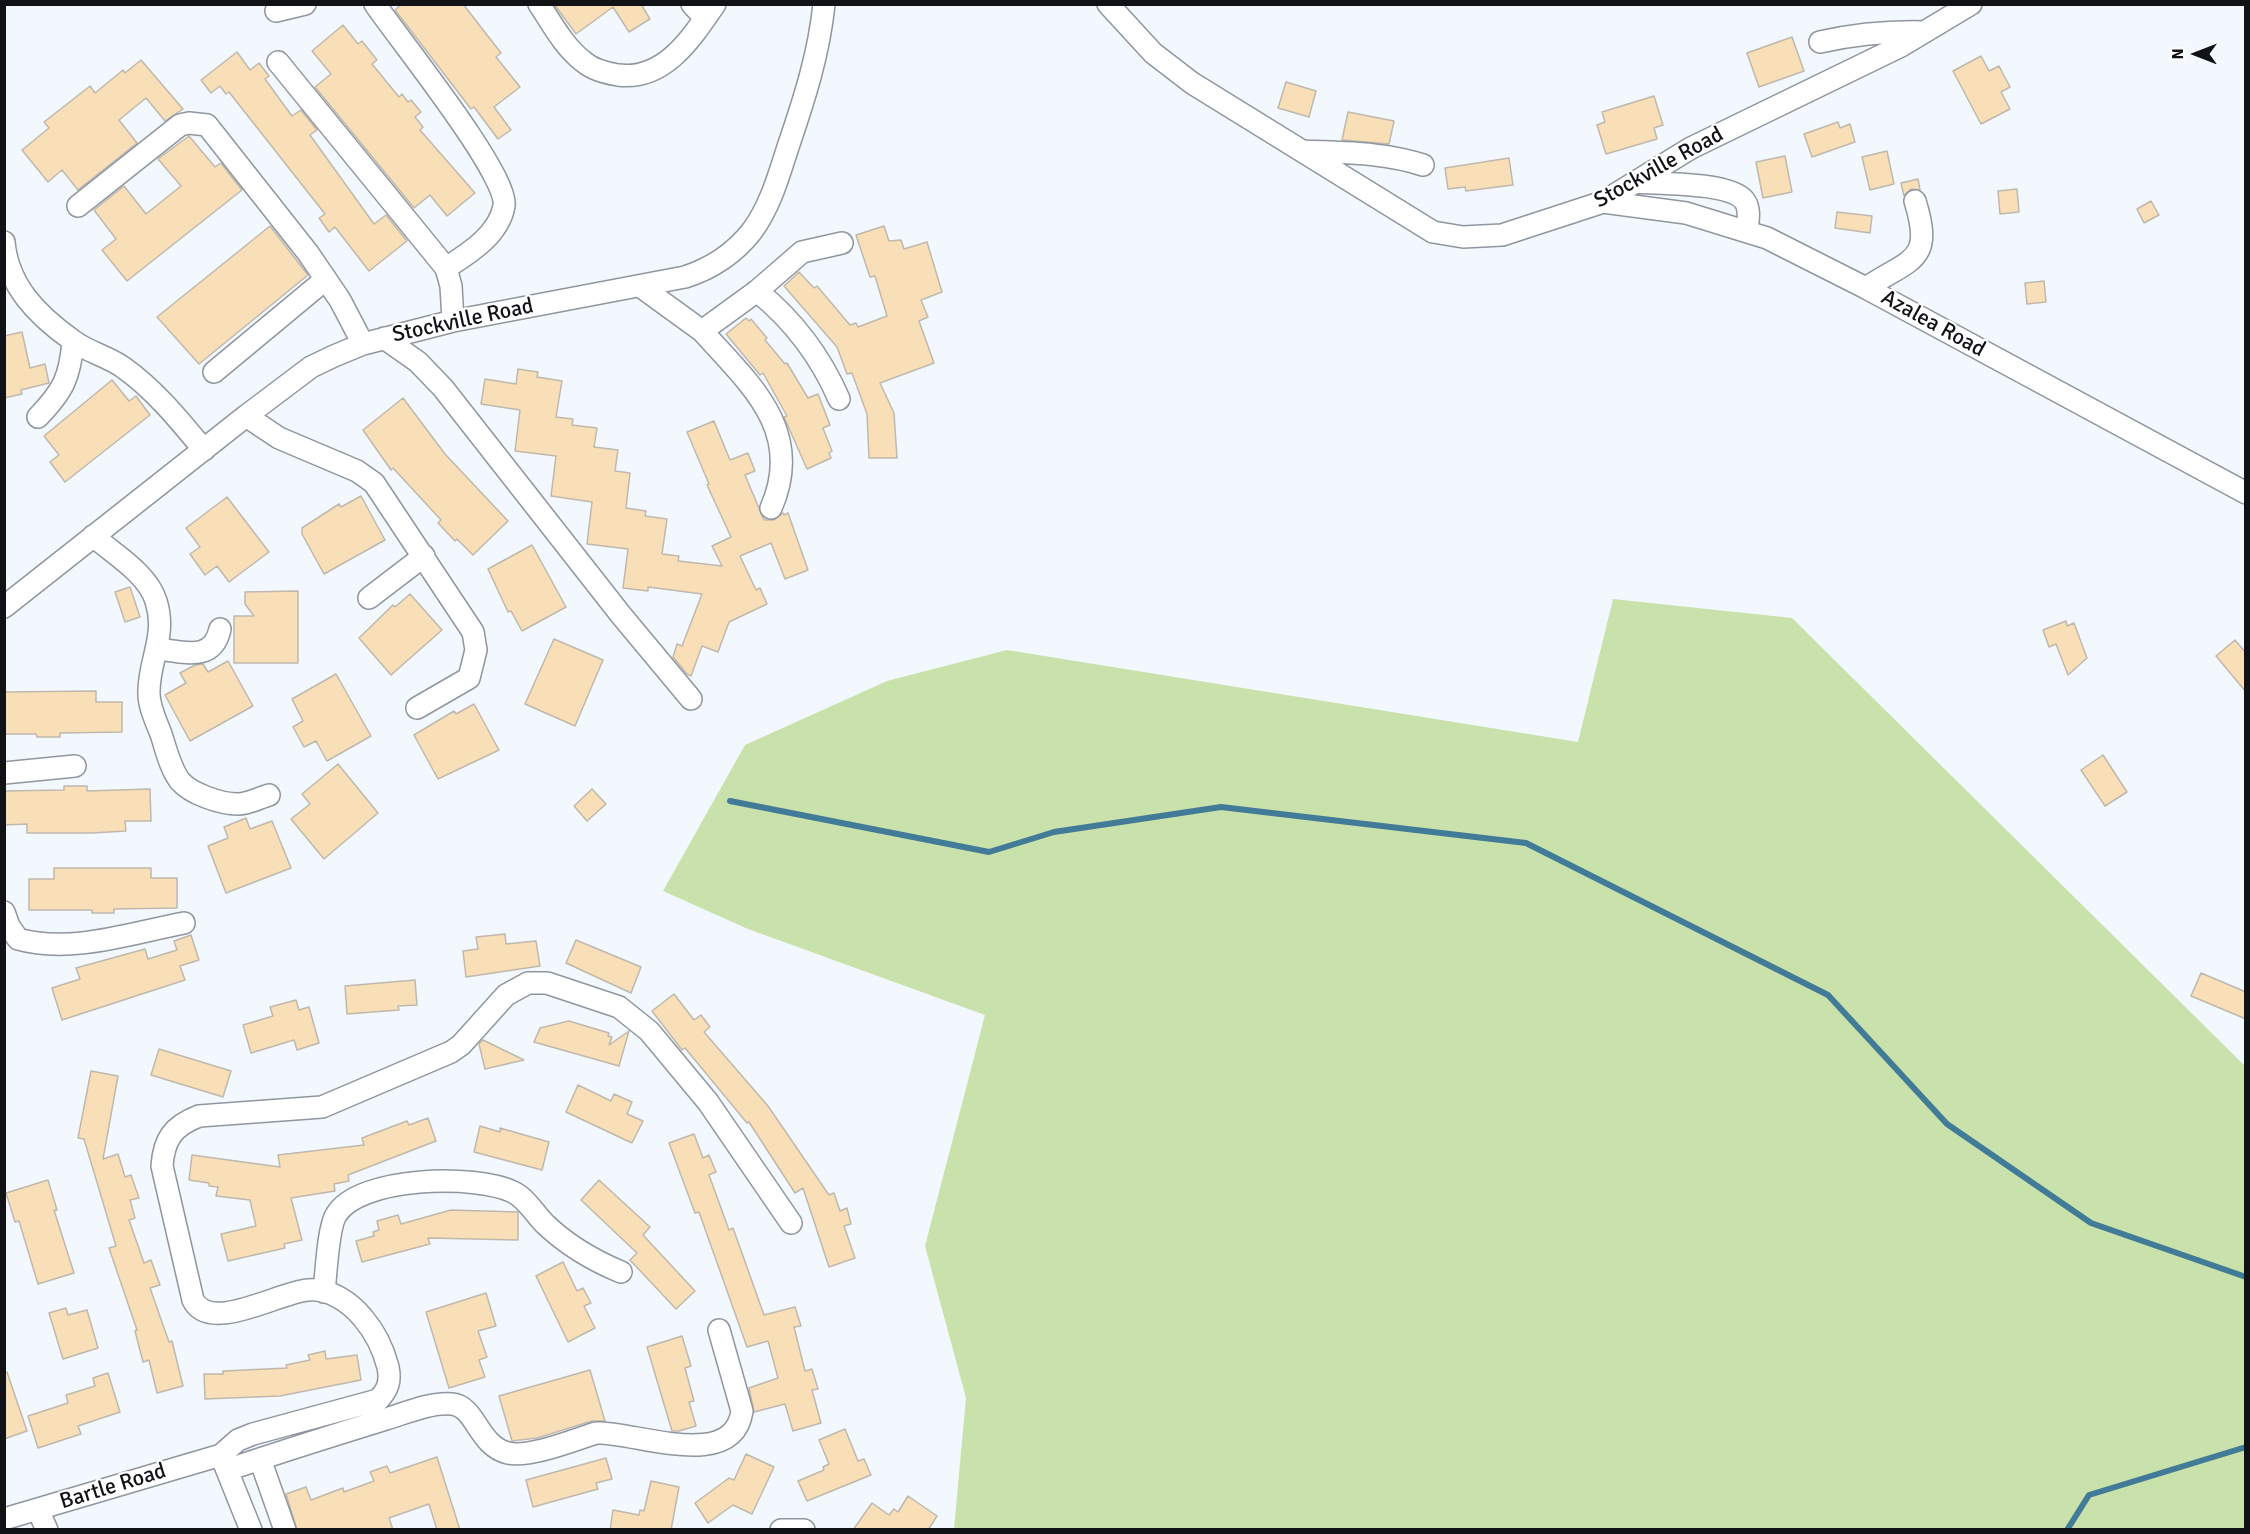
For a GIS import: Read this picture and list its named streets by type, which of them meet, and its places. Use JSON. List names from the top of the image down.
{
  "streets": {
    "street": ["Stockville Road", "Azalea Road", "Bartle Road"]
  },
  "crossings": [
    ["Stockville Road", "Azalea Road"]
  ],
  "north": "left"
}
